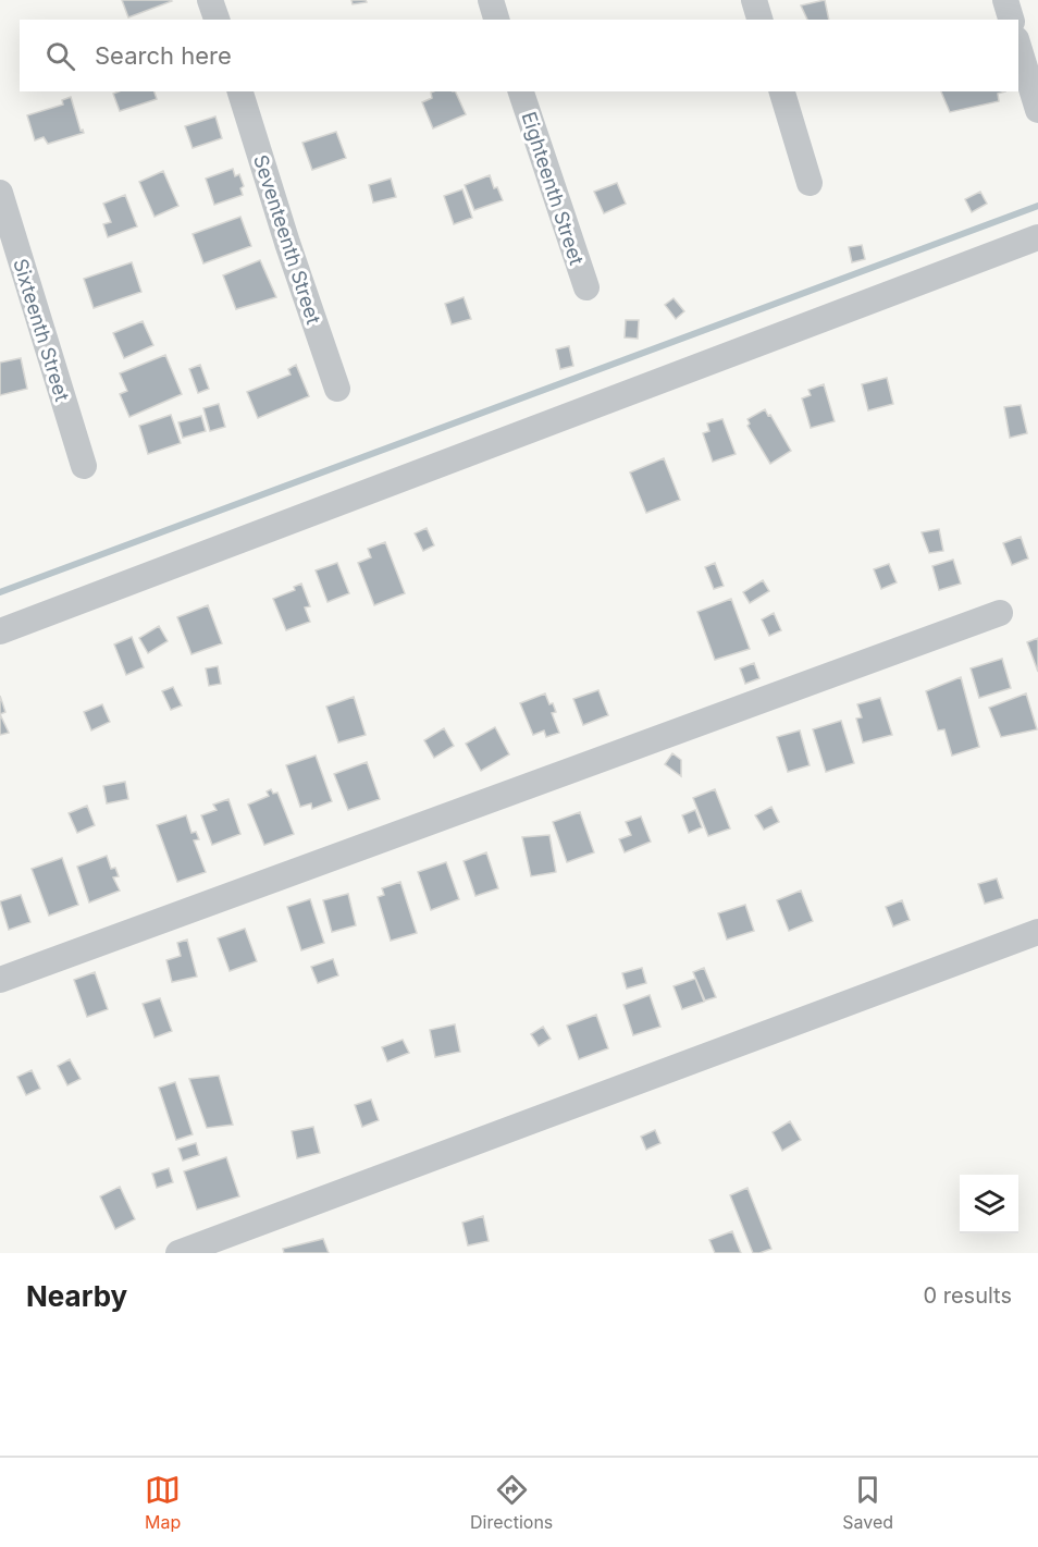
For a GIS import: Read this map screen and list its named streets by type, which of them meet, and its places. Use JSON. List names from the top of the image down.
{
  "streets": {
    "street": ["Eighteenth Street", "Seventeenth Street", "Sixteenth Street"]
  },
  "page": {
    "search": "Search here",
    "heading": ["Nearby", "0 results"],
    "nav": ["Map", "Directions", "Saved"]
  }
}
